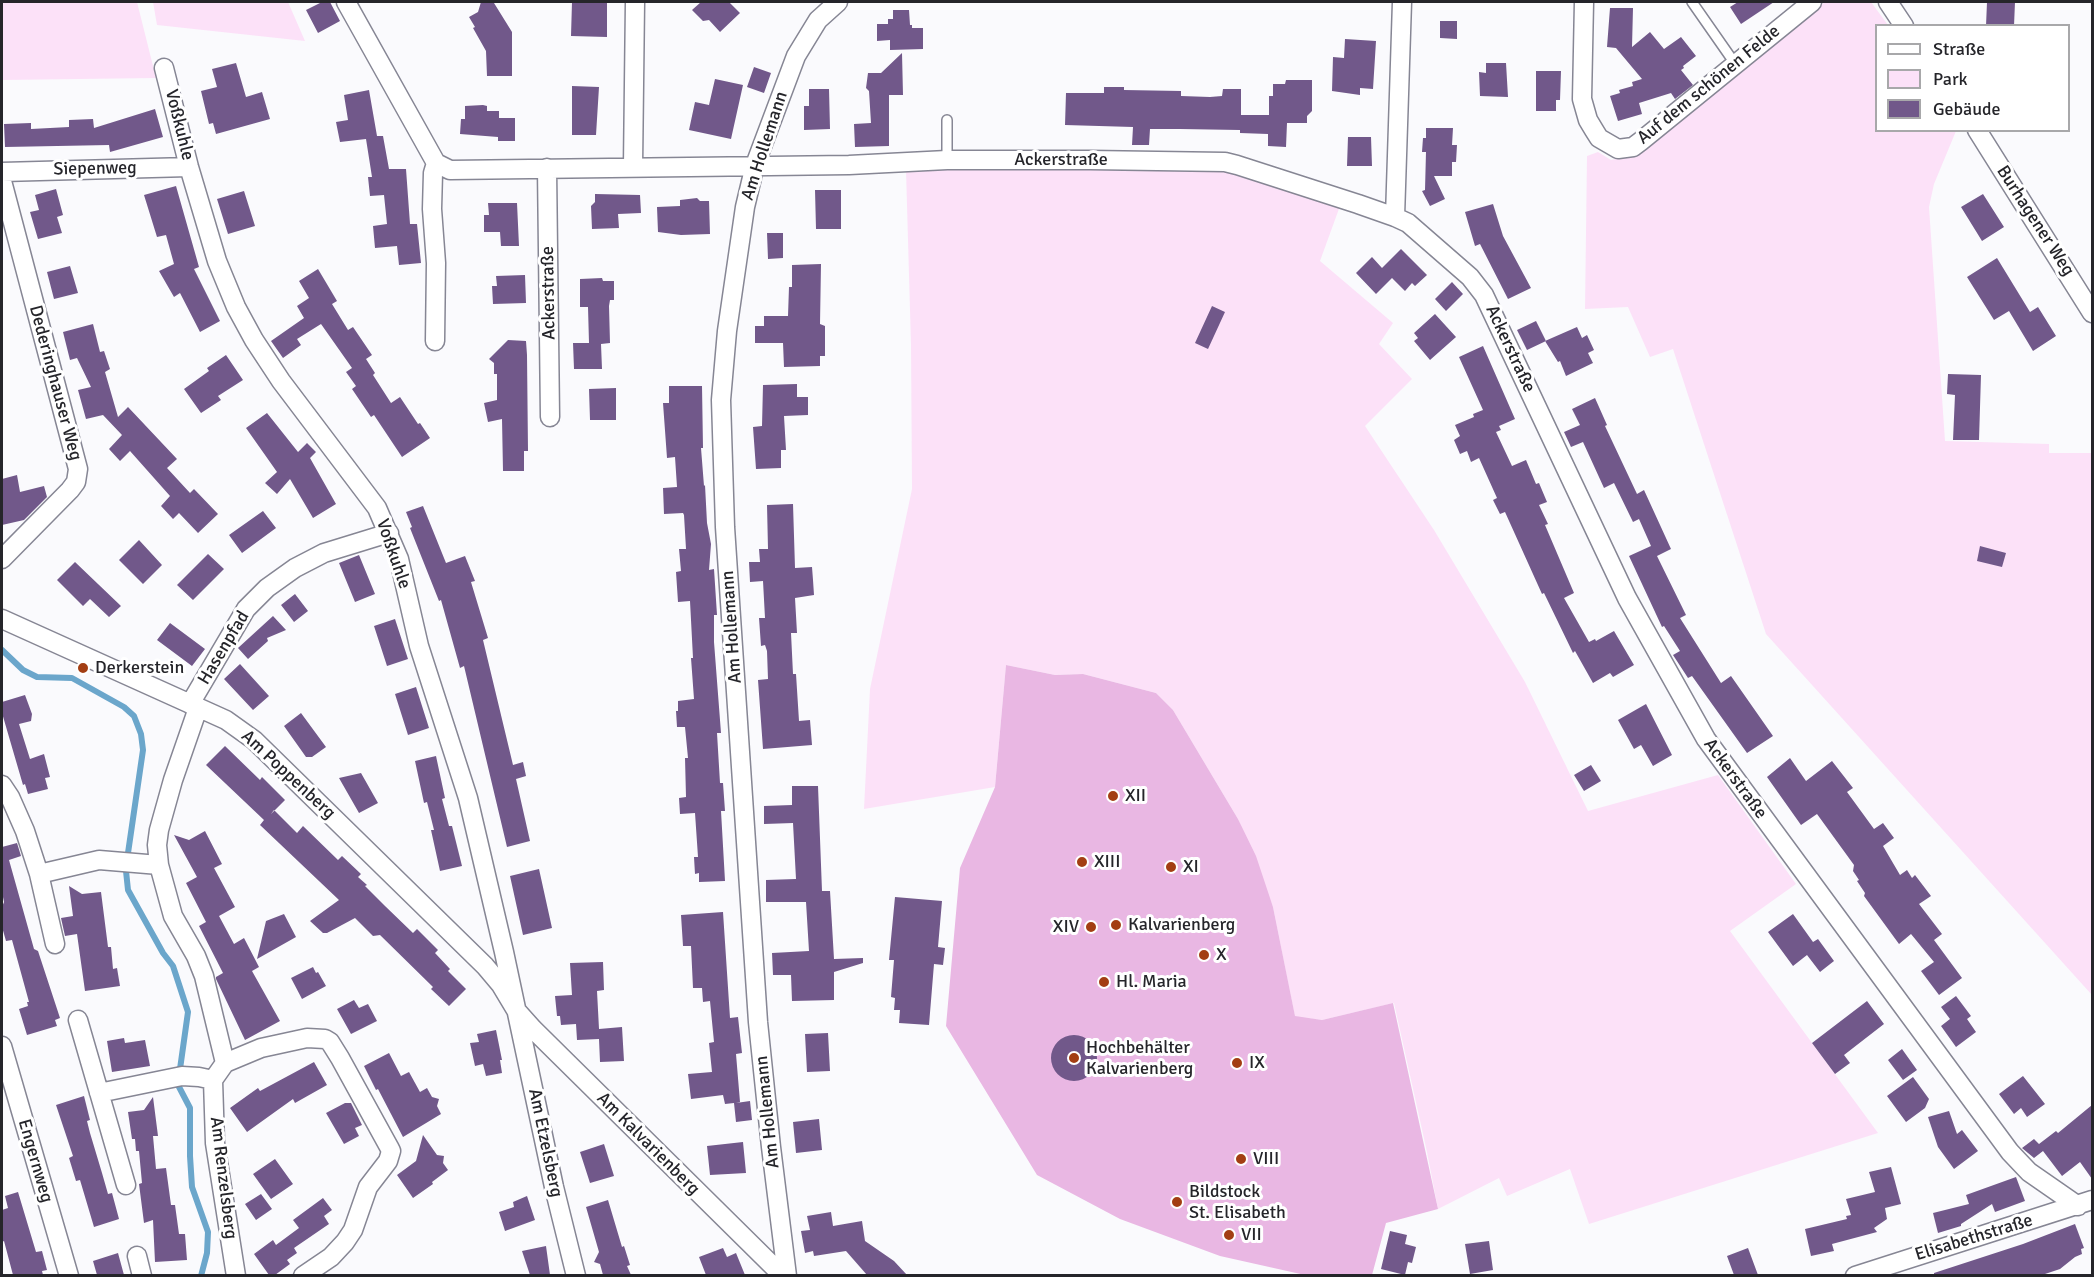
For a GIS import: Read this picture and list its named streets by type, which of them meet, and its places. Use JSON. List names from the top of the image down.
{
  "streets": {
    "street": [
      "Auf dem schönen Felde",
      "Voßkuhle",
      "Am Hollemann",
      "Ackerstraße",
      "Siepenweg",
      "Burhagener Weg",
      "Dederinghauser Weg",
      "Hasenpfad",
      "Am Poppenberg",
      "Am Etzelsberg",
      "Am Kalvarienberg",
      "Engernweg",
      "Am Renzelsberg",
      "Elisabethstraße"
    ]
  },
  "crossings": [
    ["Voßkuhle", "Siepenweg"],
    ["Voßkuhle", "Hasenpfad"],
    ["Voßkuhle", "Am Poppenberg"],
    ["Voßkuhle", "Am Etzelsberg"],
    ["Voßkuhle", "Am Kalvarienberg"],
    ["Am Hollemann", "Ackerstraße"],
    ["Am Hollemann", "Am Kalvarienberg"],
    ["Ackerstraße", "Elisabethstraße"],
    ["Hasenpfad", "Am Poppenberg"],
    ["Am Poppenberg", "Am Etzelsberg"],
    ["Am Poppenberg", "Am Kalvarienberg"],
    ["Am Etzelsberg", "Am Kalvarienberg"]
  ],
  "places": [
    "Derkerstein",
    "XII",
    "XIII",
    "XI",
    "Kalvarienberg",
    "XIV",
    "X",
    "Hl. Maria",
    "Hochbehälter Kalvarienberg",
    "IX",
    "VIII",
    "Bildstock St. Elisabeth",
    "VII"
  ],
  "legend": ["Straße", "Park", "Gebäude"]
}
